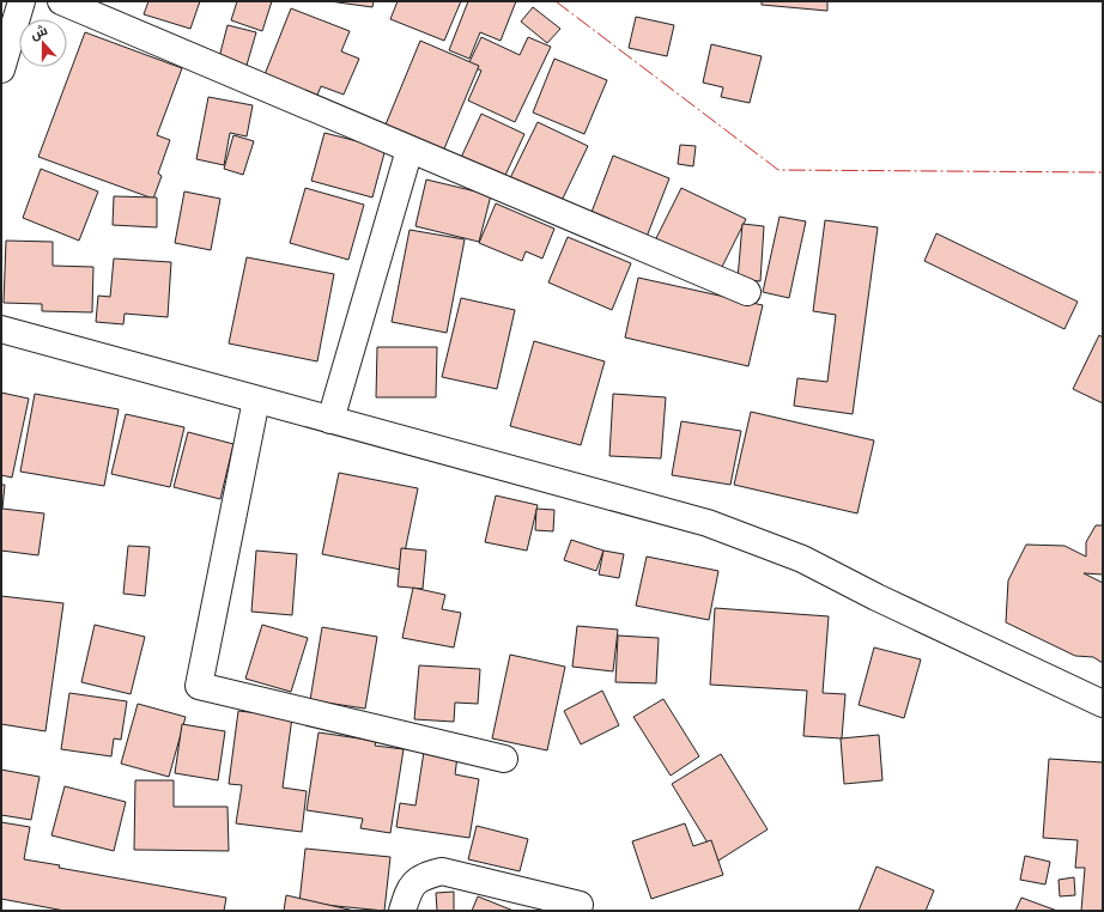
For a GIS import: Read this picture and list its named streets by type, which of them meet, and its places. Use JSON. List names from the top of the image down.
{
  "north": "top"
}
